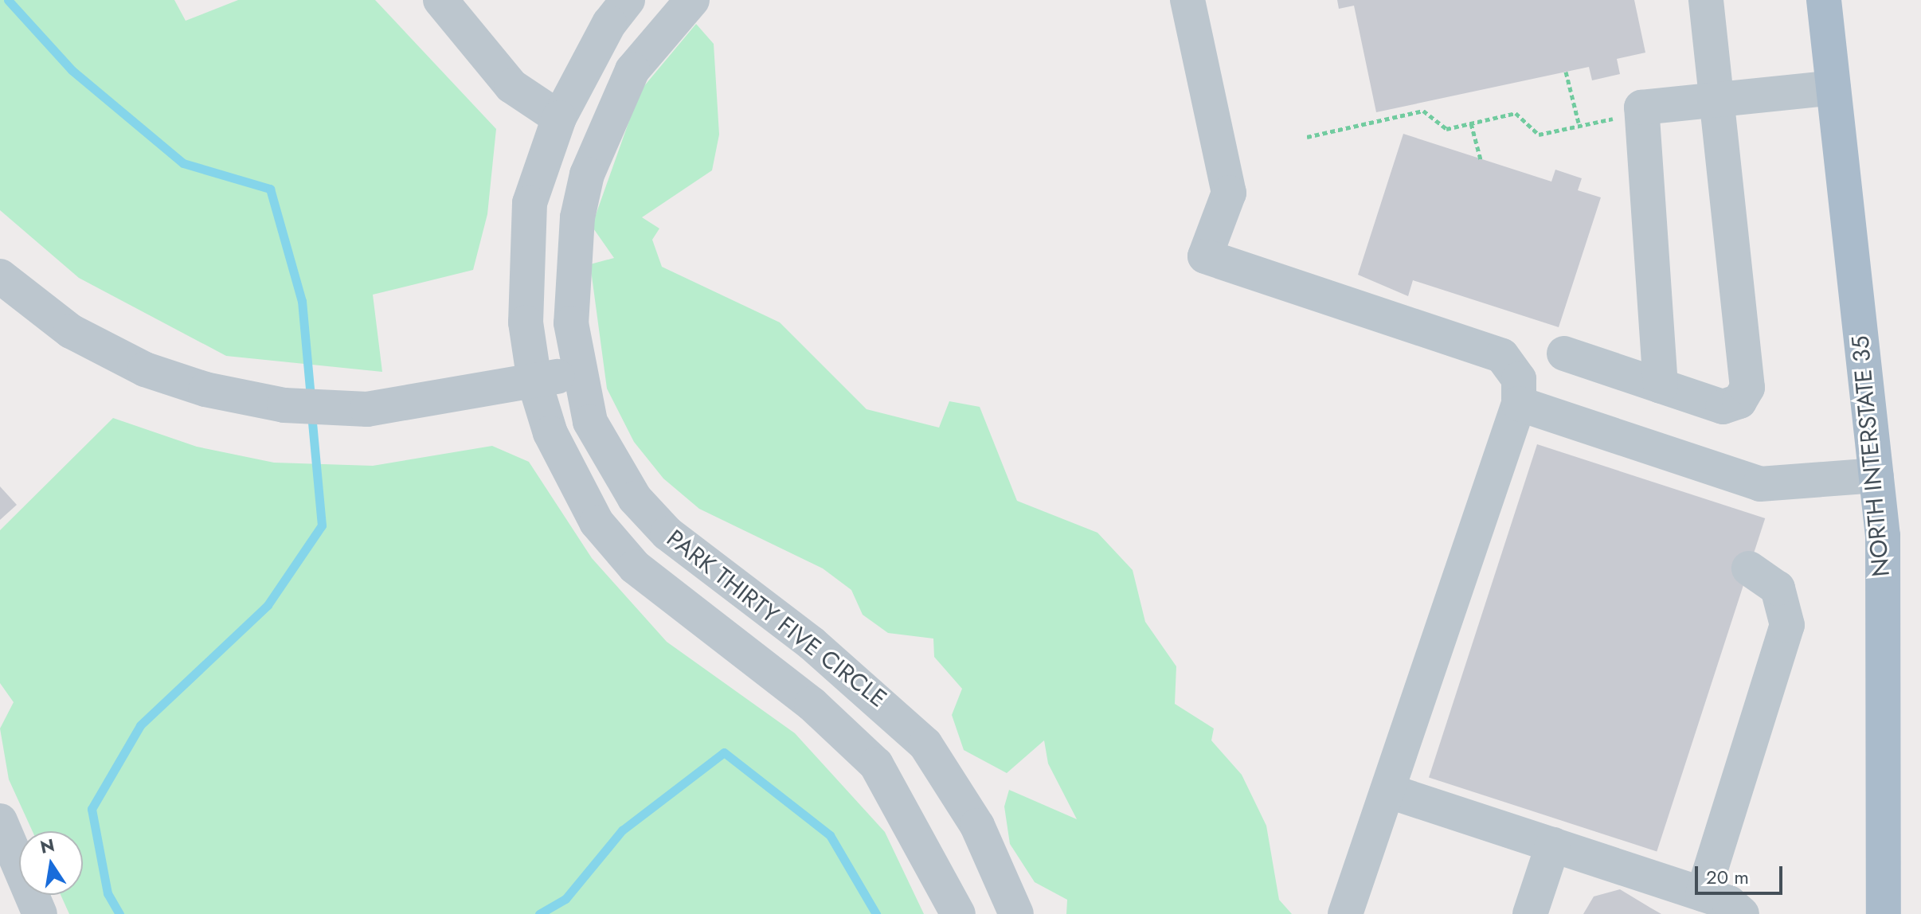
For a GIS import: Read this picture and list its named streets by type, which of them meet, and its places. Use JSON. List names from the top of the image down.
{
  "streets": {
    "main road": ["NORTH INTERSTATE 35"],
    "street": ["PARK THIRTY FIVE CIRCLE"]
  },
  "scale_bar": "20 m",
  "north": "top"
}
